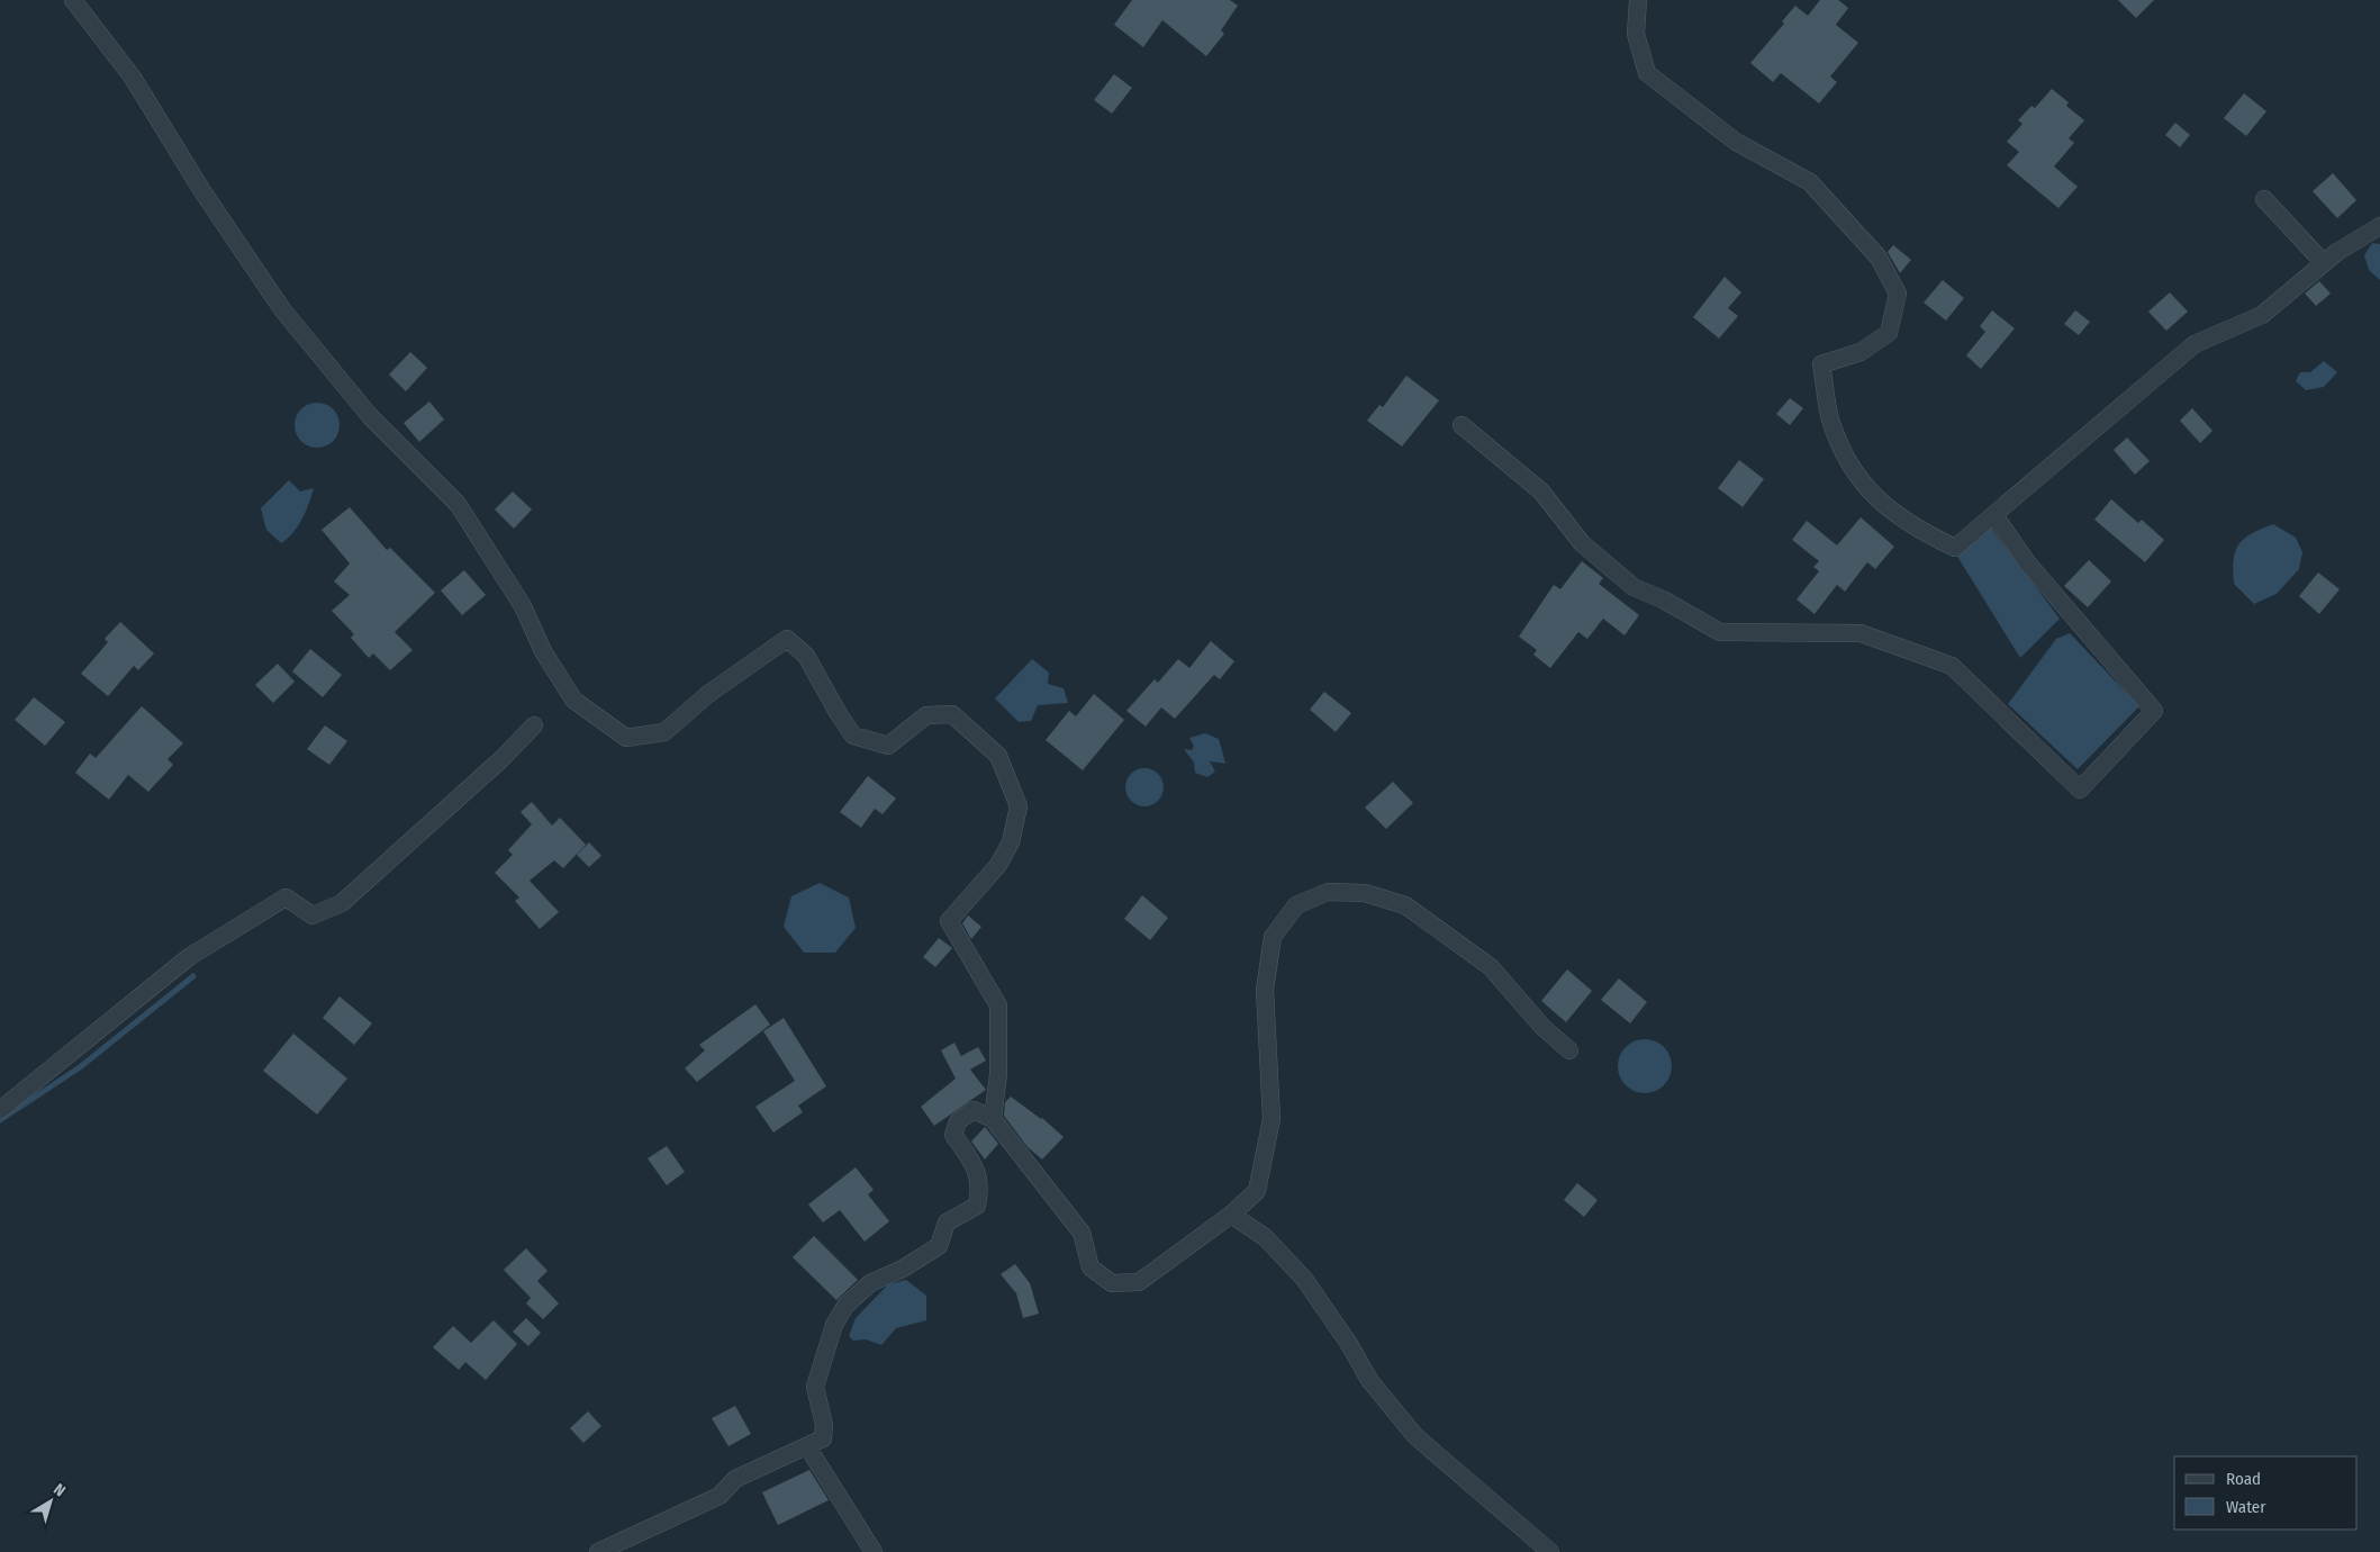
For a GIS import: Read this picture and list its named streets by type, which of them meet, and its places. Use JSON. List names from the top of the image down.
{
  "legend": ["Road", "Water"],
  "north": "top right"
}
